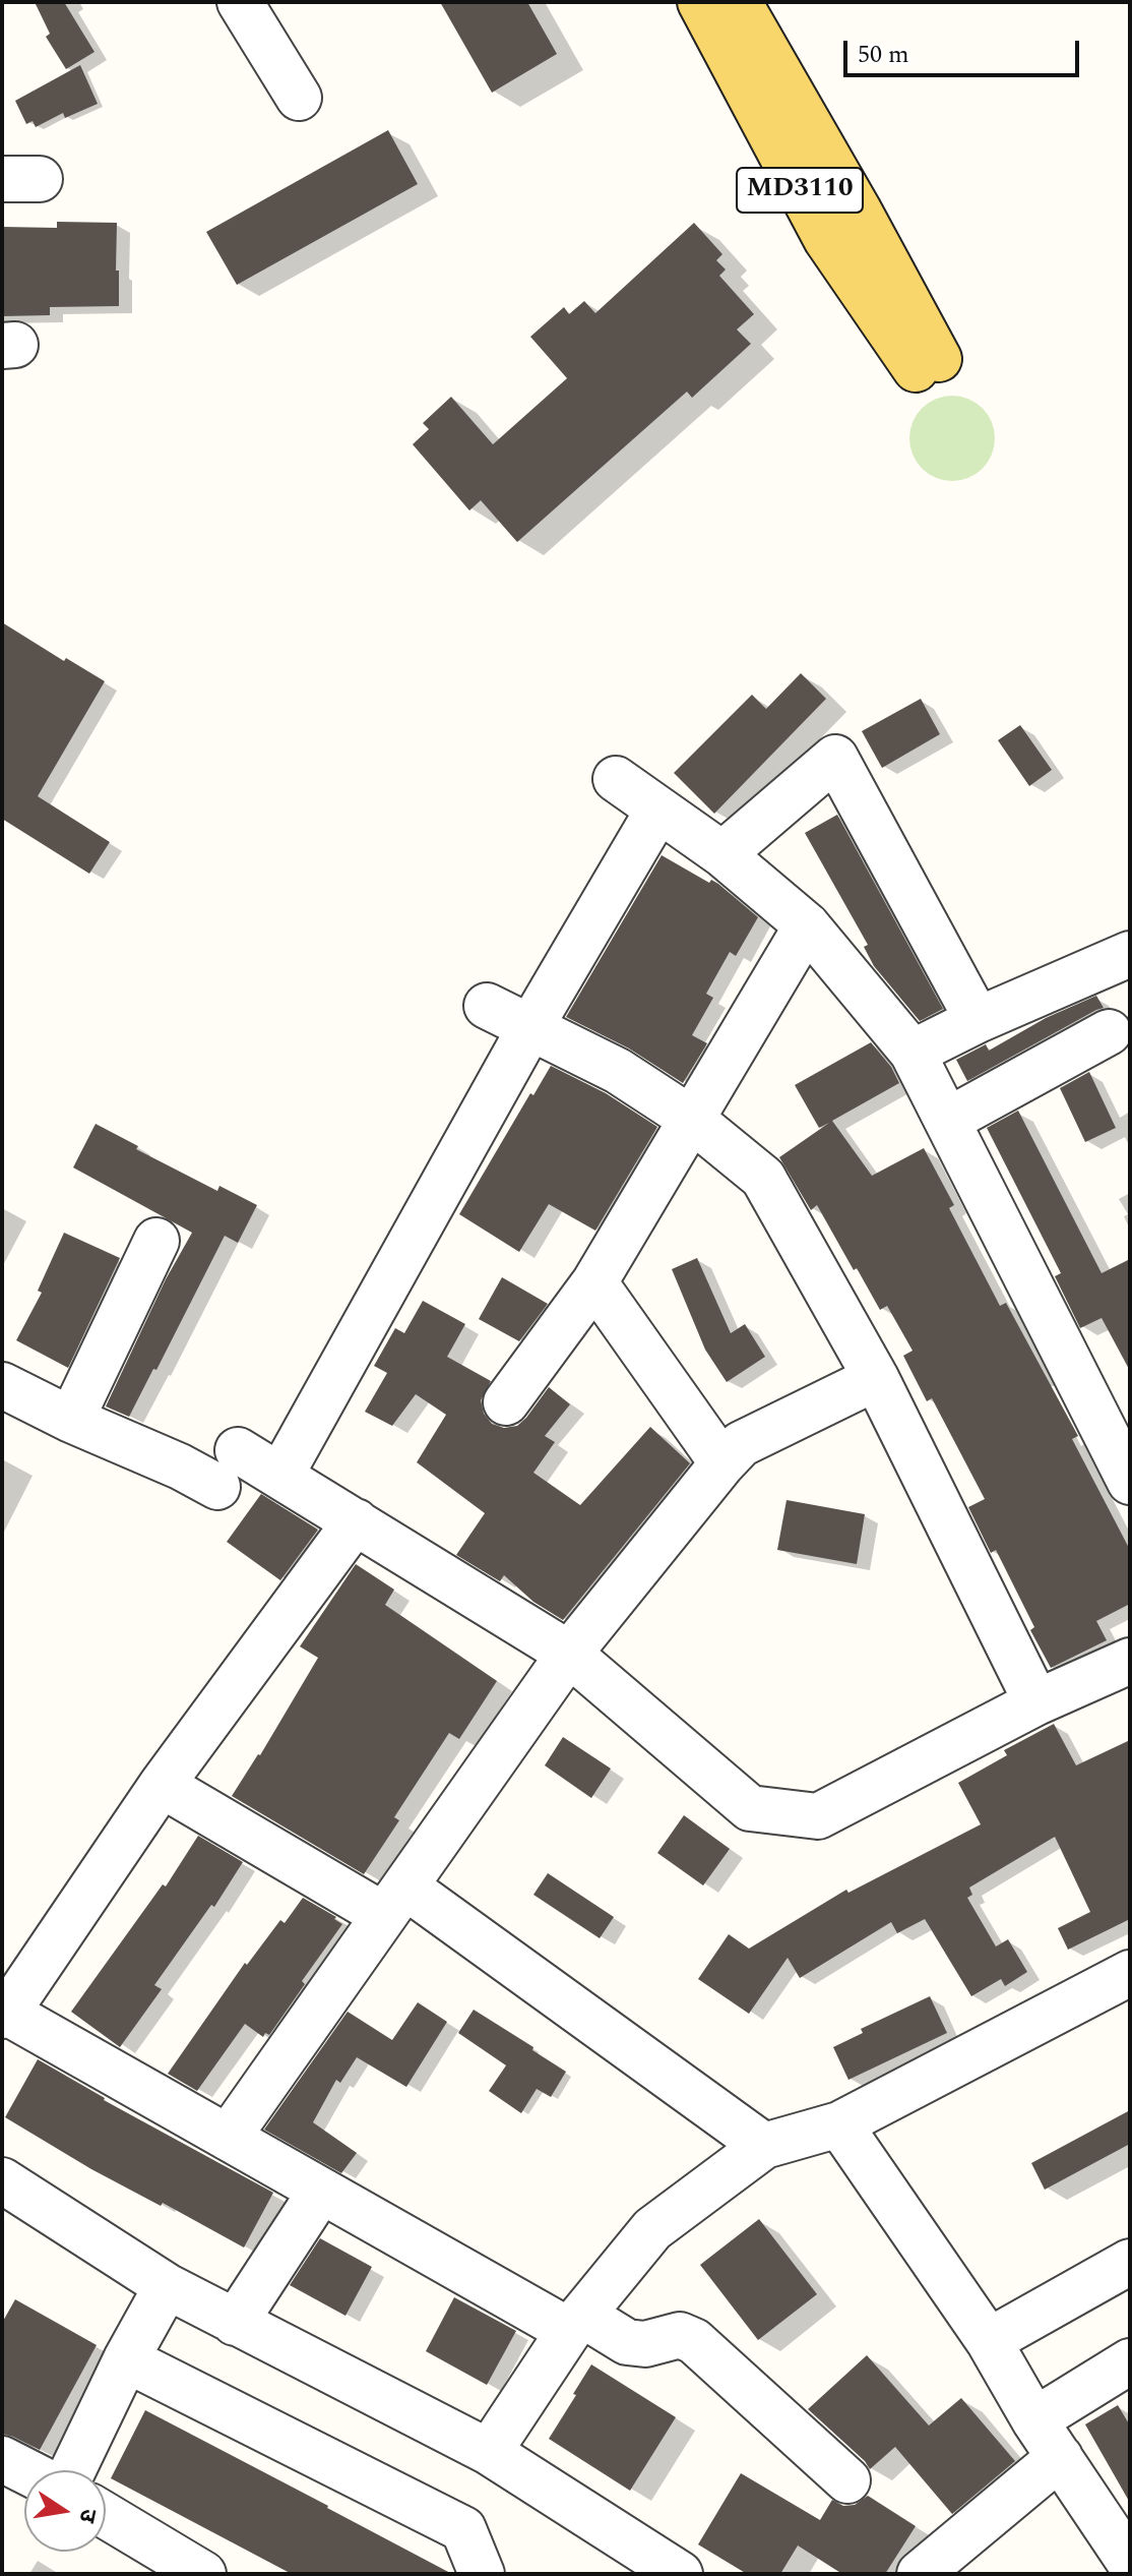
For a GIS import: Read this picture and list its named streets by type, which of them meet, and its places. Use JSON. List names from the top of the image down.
{
  "streets": {
    "main road": ["MD3110"]
  },
  "scale_bar": "50 m",
  "north": "right"
}
